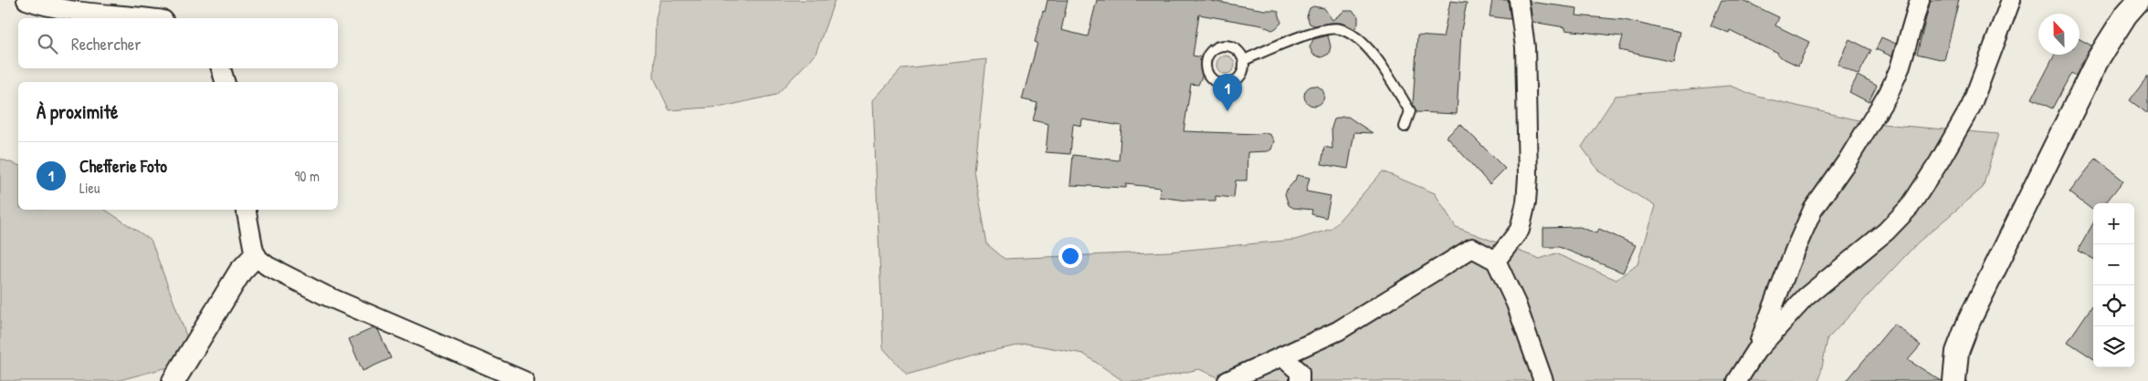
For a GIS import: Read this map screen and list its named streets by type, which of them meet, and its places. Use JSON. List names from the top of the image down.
{
  "north": "top",
  "page": {
    "search": "Rechercher",
    "pins": "1",
    "heading": "À proximité",
    "list": [
      {
        "mark": "1",
        "name": "Chefferie Foto",
        "note": "Lieu",
        "value": "90 m"
      }
    ],
    "map_buttons": ["+", "−"]
  }
}
